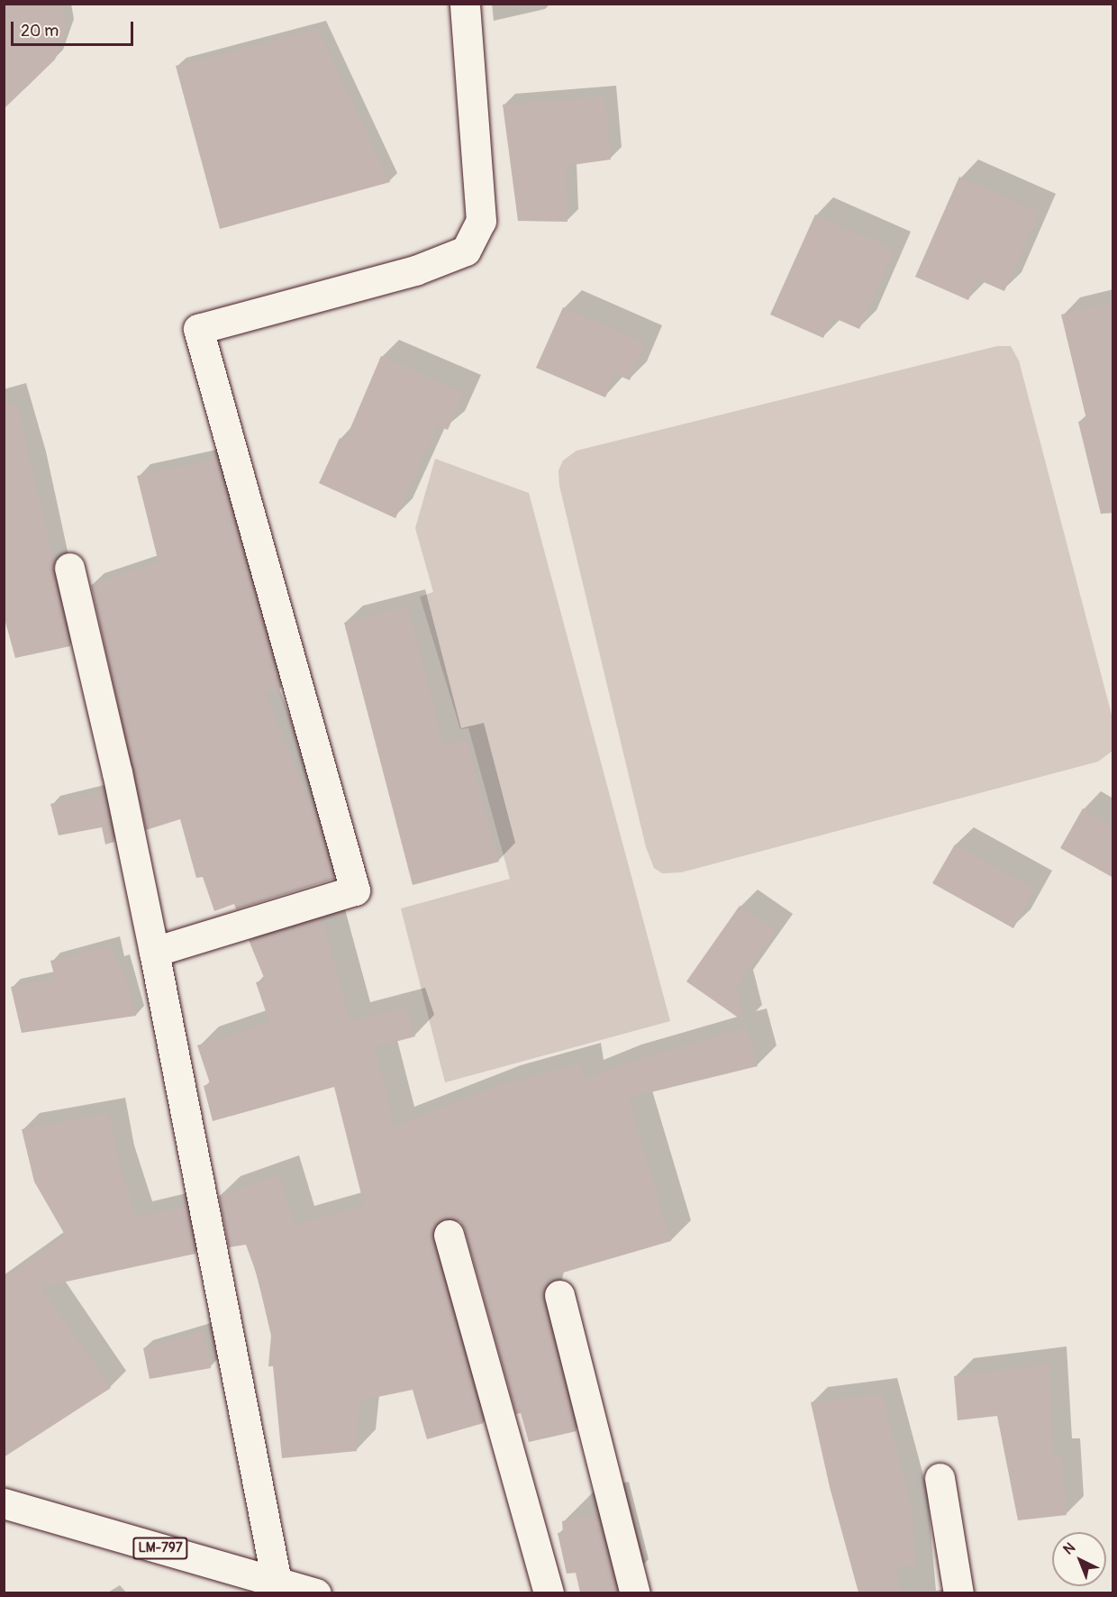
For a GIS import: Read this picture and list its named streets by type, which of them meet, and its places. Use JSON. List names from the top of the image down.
{
  "streets": {
    "street": ["LM-797"]
  },
  "scale_bar": "20 m",
  "north": "top left"
}
